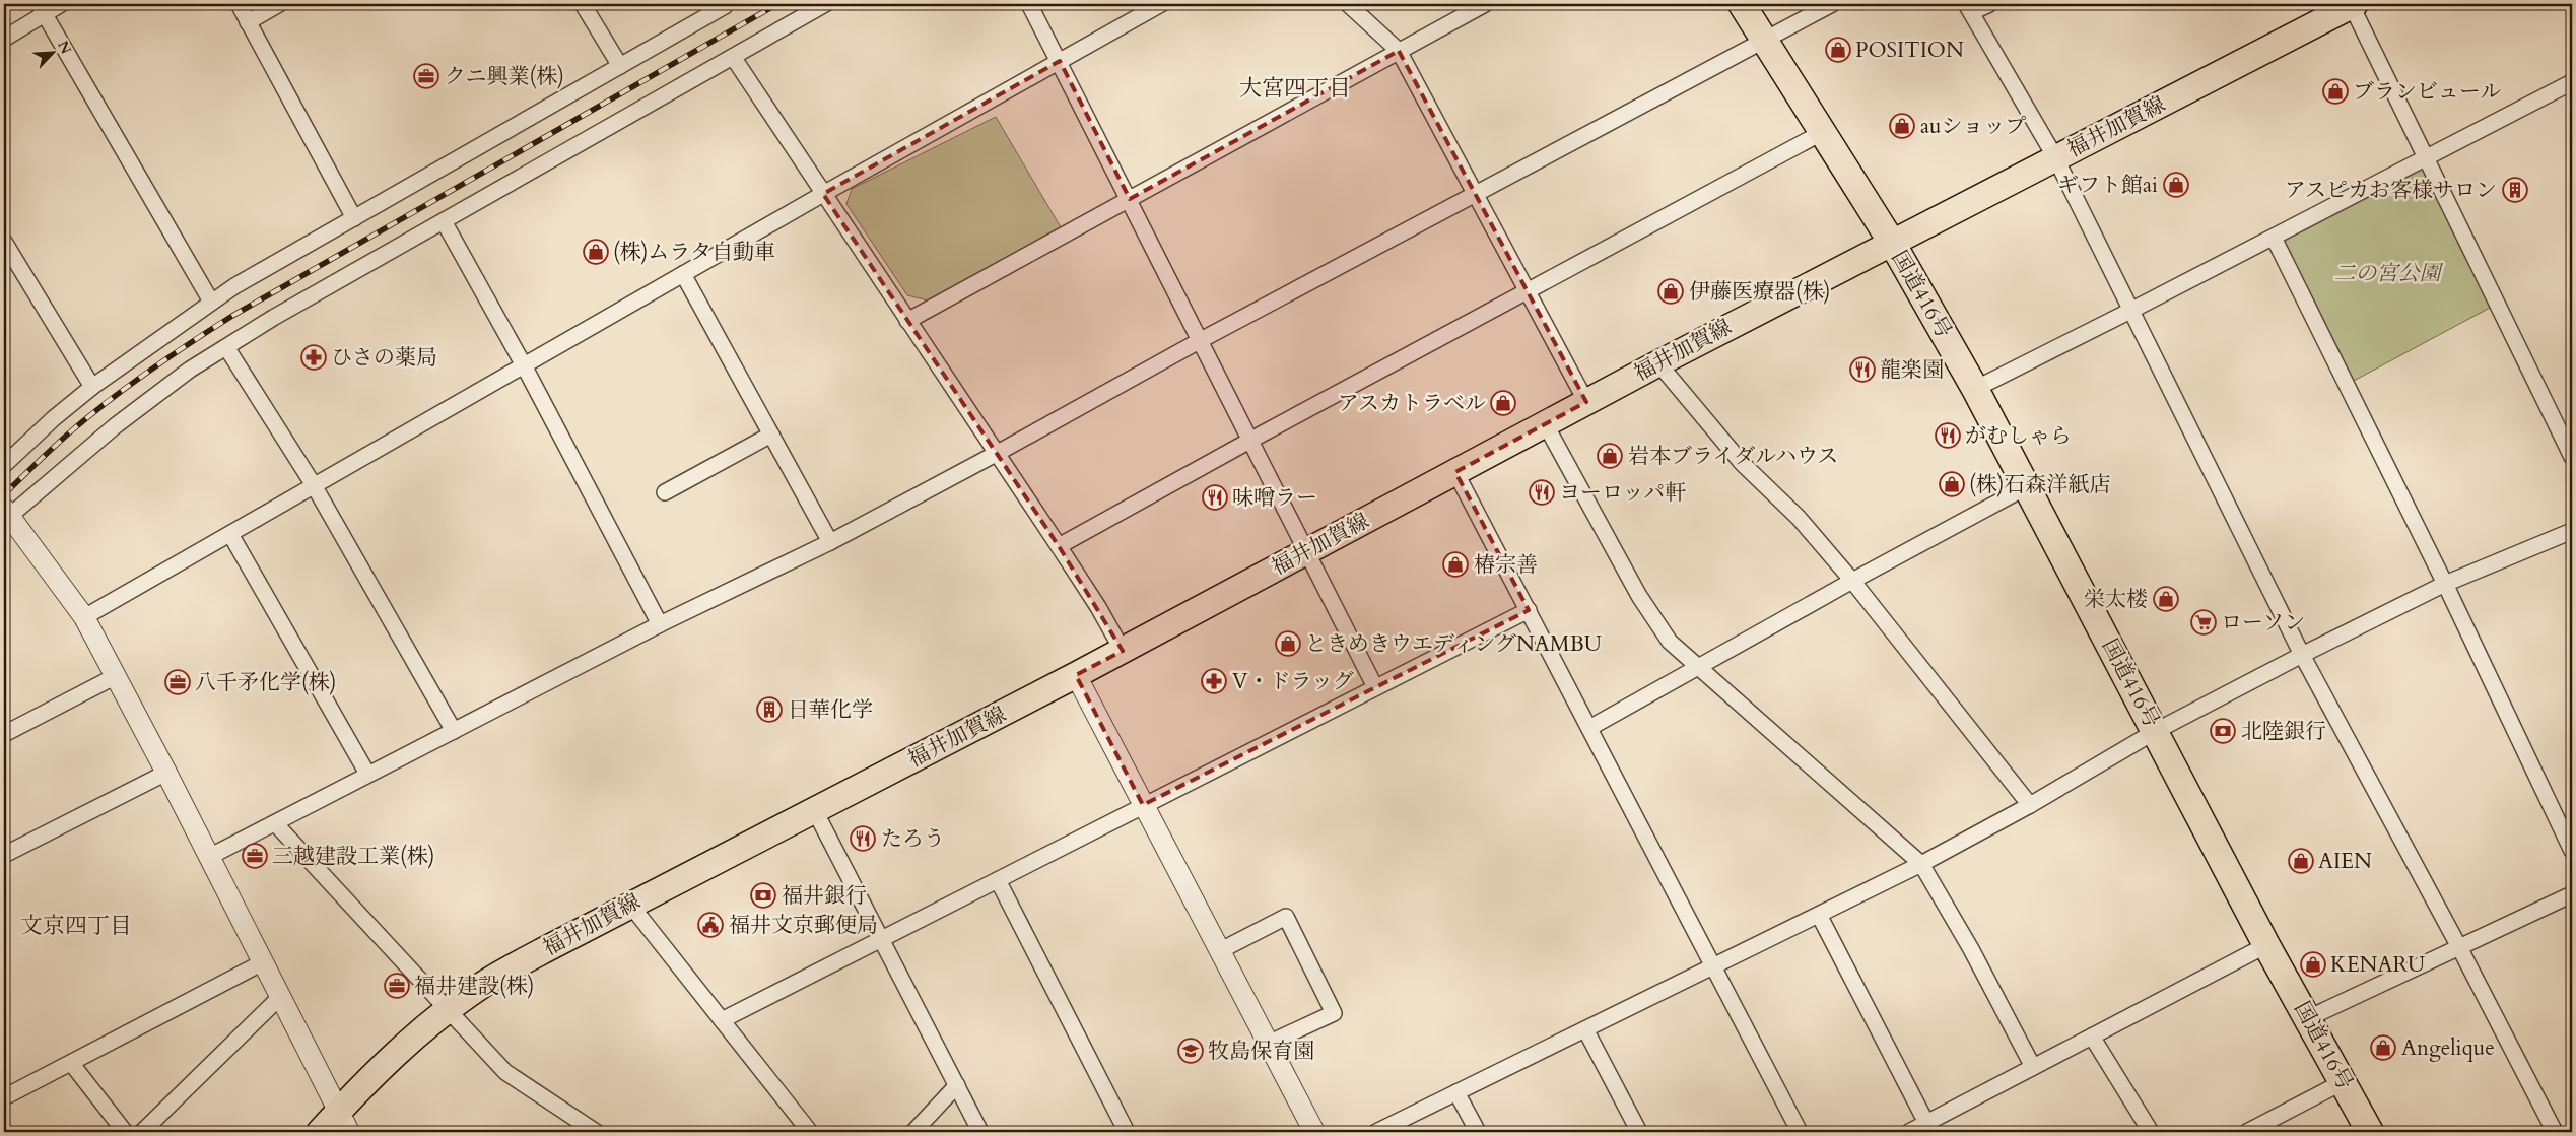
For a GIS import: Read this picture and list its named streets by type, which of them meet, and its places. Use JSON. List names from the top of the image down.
{
  "streets": {
    "highway": ["国道416号"],
    "main road": ["福井加賀線"]
  },
  "crossings": [
    ["福井加賀線", "国道416号"]
  ],
  "districts": ["大宮四丁目", "文京四丁目"],
  "parks": ["二の宮公園"],
  "places": {
    "shop": [
      "POSITION",
      "ブランビュール",
      "auショップ",
      "ギフト館ai",
      "(株)ムラタ自動車",
      "伊藤医療器(株)",
      "アスカトラベル",
      "岩本ブライダルハウス",
      "(株)石森洋紙店",
      "椿宗善",
      "栄太楼",
      "ときめきウエディングNAMBU",
      "AIEN",
      "KENARU",
      "Angelique"
    ],
    "office": [
      "クニ興業(株)",
      "八千矛化学(株)",
      "三越建設工業(株)",
      "福井建設(株)"
    ],
    "building": ["アスピカお客様サロン", "日華化学"],
    "pharmacy": ["ひさの薬局", "V・ドラッグ"],
    "restaurant": [
      "龍楽園",
      "がむしゃら",
      "ヨーロッパ軒",
      "味噌ラー",
      "たろう"
    ],
    "supermarket": ["ローソン"],
    "bank": ["北陸銀行", "福井銀行"],
    "public building": ["福井文京郵便局"],
    "school or university": ["牧島保育園"]
  },
  "north": "top right"
}
